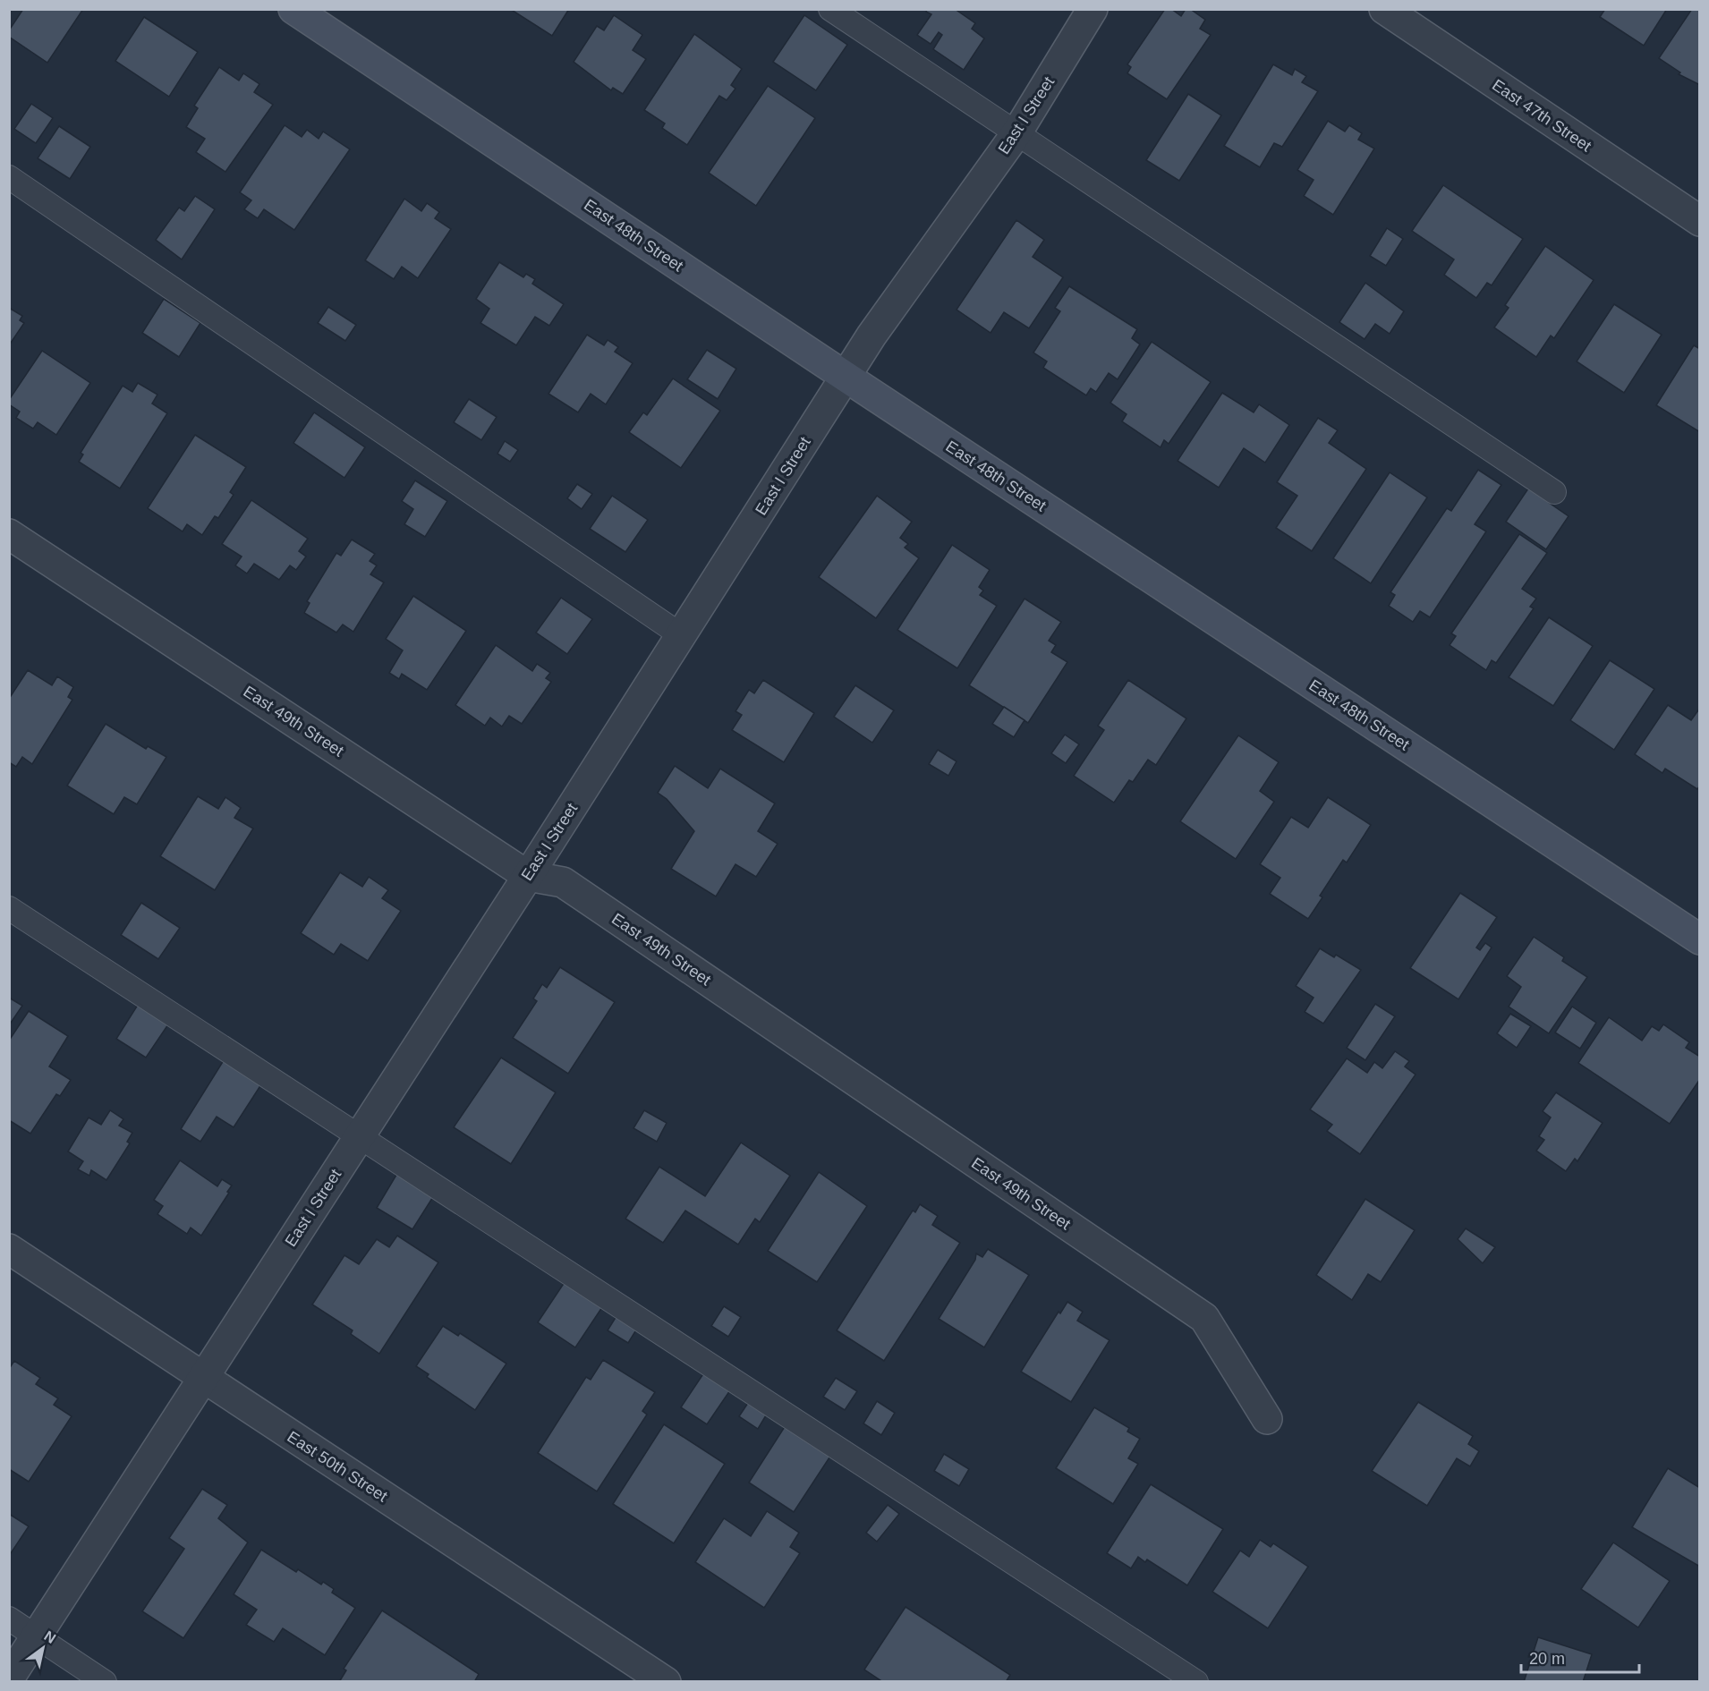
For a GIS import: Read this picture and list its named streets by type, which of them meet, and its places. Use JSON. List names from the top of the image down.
{
  "streets": {
    "street": [
      "East I Street",
      "East 47th Street",
      "East 48th Street",
      "East 49th Street",
      "East 50th Street"
    ]
  },
  "crossings": [
    ["East I Street", "East 48th Street"],
    ["East I Street", "East 49th Street"],
    ["East I Street", "East 50th Street"]
  ],
  "scale_bar": "20 m",
  "north": "top right"
}
